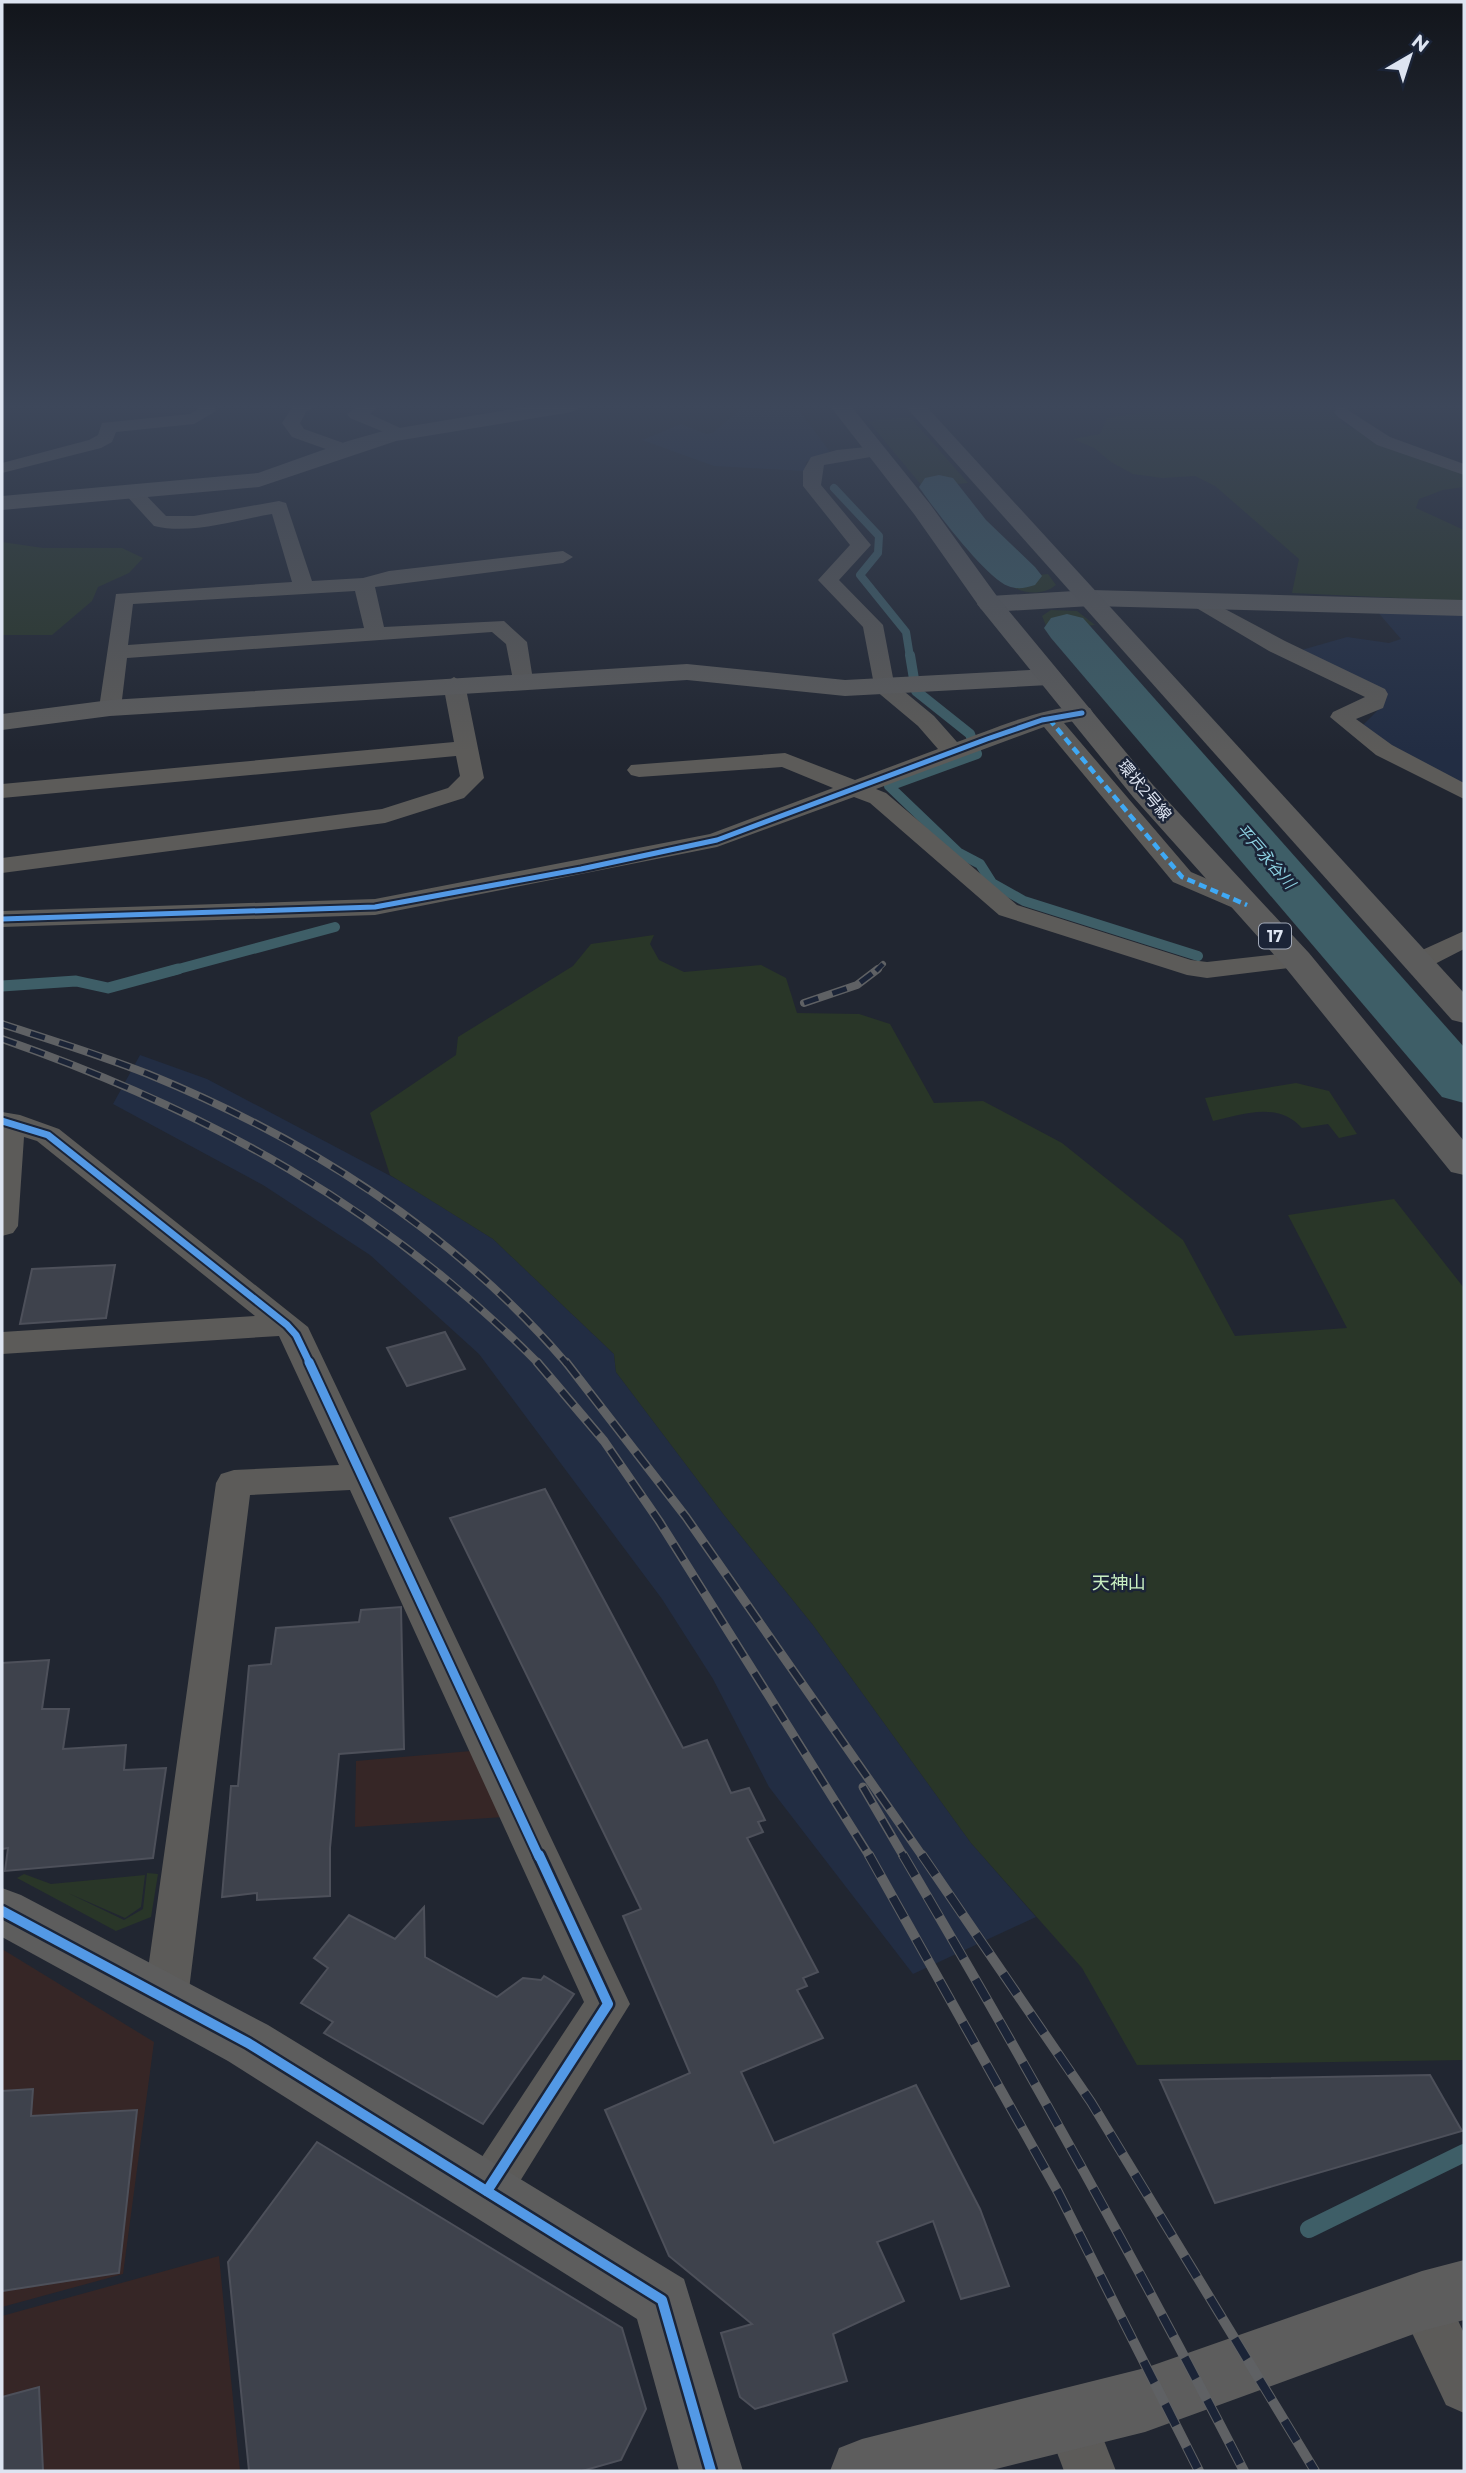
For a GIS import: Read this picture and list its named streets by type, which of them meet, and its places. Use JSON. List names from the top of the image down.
{
  "streets": {
    "main road": ["環状2号線", "17"]
  },
  "water": ["平戸永谷川"],
  "parks": ["天神山"],
  "north": "top right"
}
